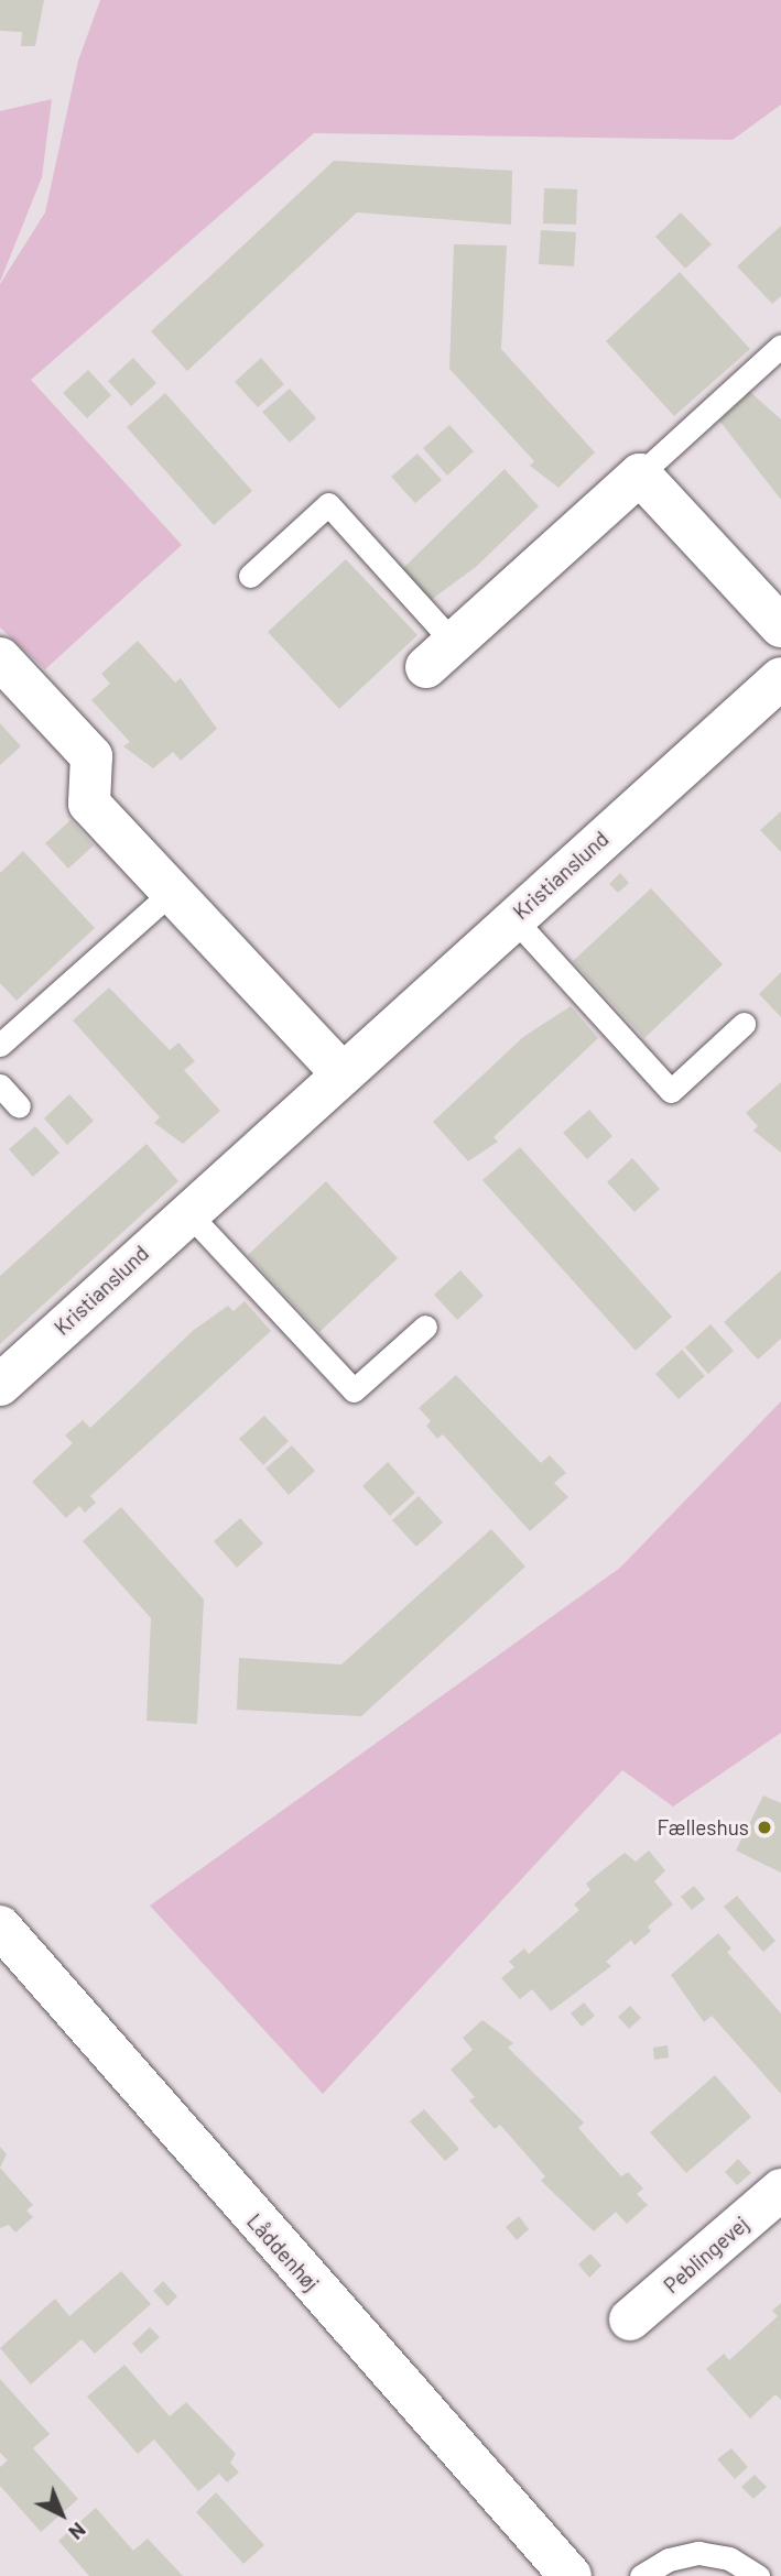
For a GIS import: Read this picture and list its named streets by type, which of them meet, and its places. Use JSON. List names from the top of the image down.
{
  "streets": {
    "street": ["Kristianslund", "Låddenhøj", "Peblingevej"]
  },
  "places": ["Fælleshus"],
  "north": "bottom right"
}
